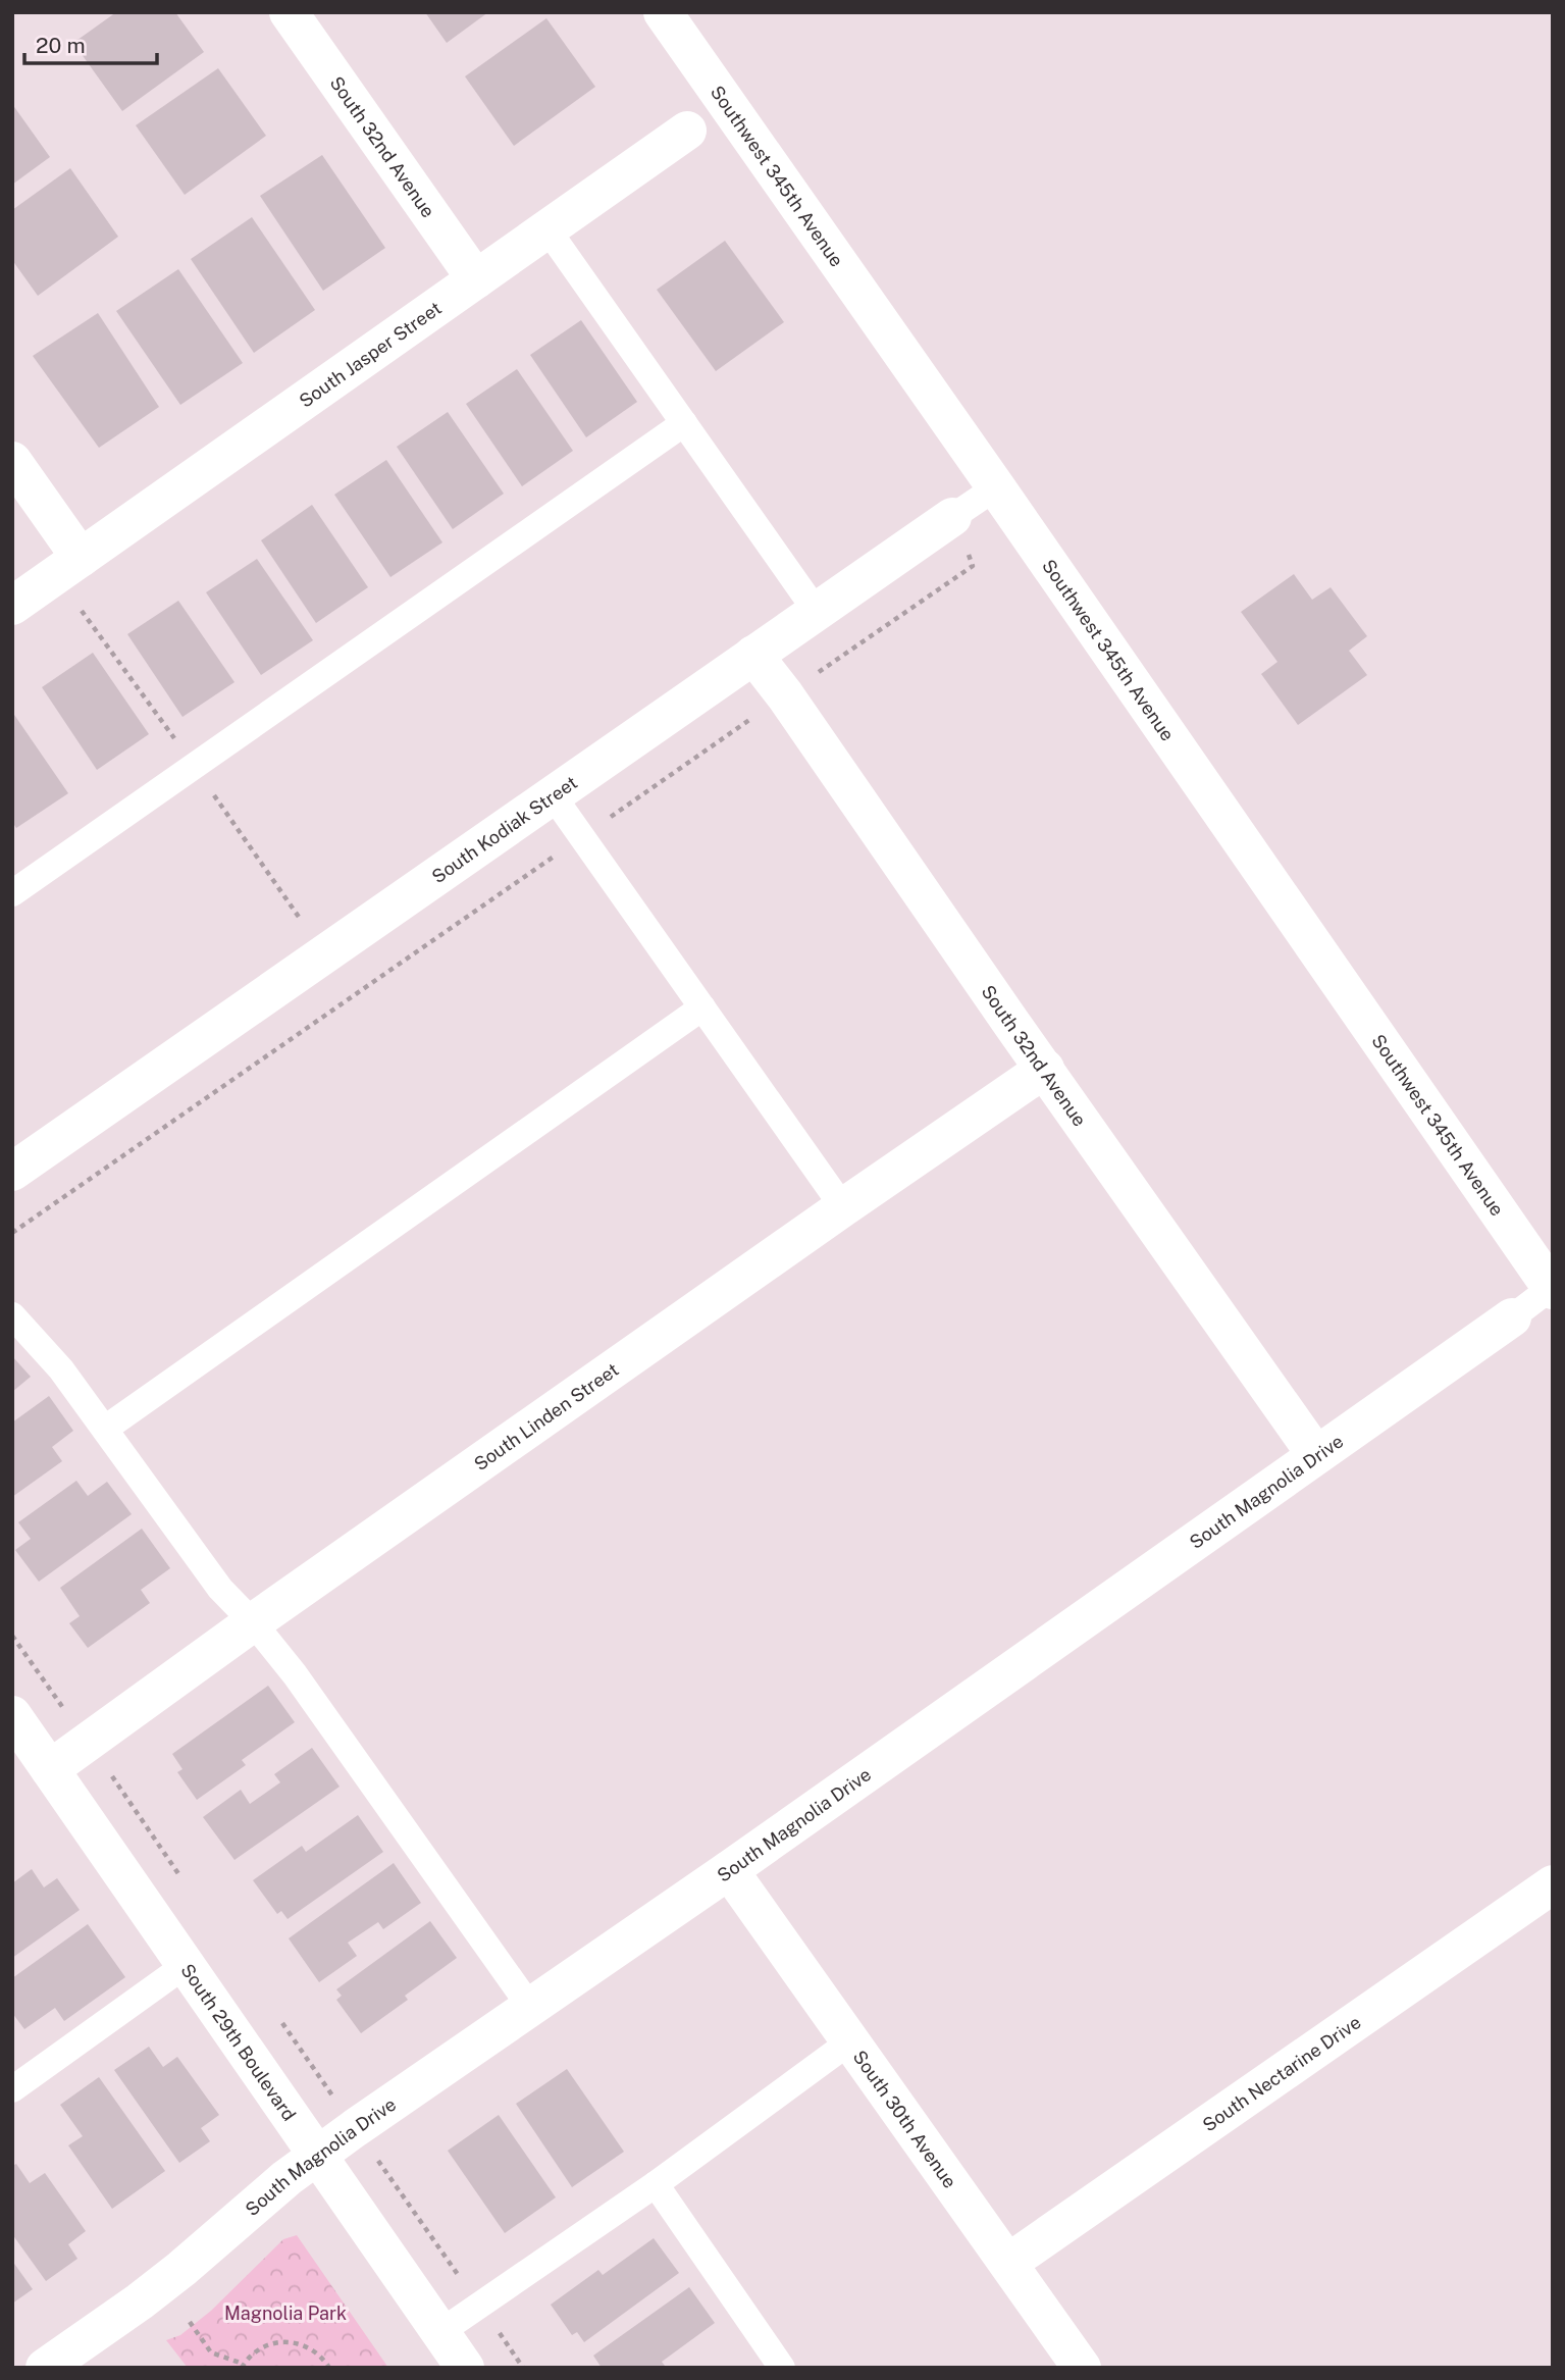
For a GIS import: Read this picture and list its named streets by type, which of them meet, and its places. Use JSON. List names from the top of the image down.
{
  "streets": {
    "street": [
      "South 32nd Avenue",
      "Southwest 345th Avenue",
      "South Jasper Street",
      "South Kodiak Street",
      "South Linden Street",
      "South Magnolia Drive",
      "South 29th Boulevard",
      "South Nectarine Drive",
      "South 30th Avenue"
    ]
  },
  "crossings": [
    ["South 32nd Avenue", "South Jasper Street"],
    ["South 32nd Avenue", "South Kodiak Street"],
    ["South 32nd Avenue", "South Linden Street"],
    ["South 32nd Avenue", "South Magnolia Drive"],
    ["Southwest 345th Avenue", "South Jasper Street"],
    ["Southwest 345th Avenue", "South Kodiak Street"],
    ["Southwest 345th Avenue", "South Magnolia Drive"],
    ["South Linden Street", "South 29th Boulevard"],
    ["South Magnolia Drive", "South 29th Boulevard"],
    ["South Magnolia Drive", "South 30th Avenue"],
    ["South Nectarine Drive", "South 30th Avenue"]
  ],
  "parks": ["Magnolia Park"],
  "scale_bar": "20 m"
}
